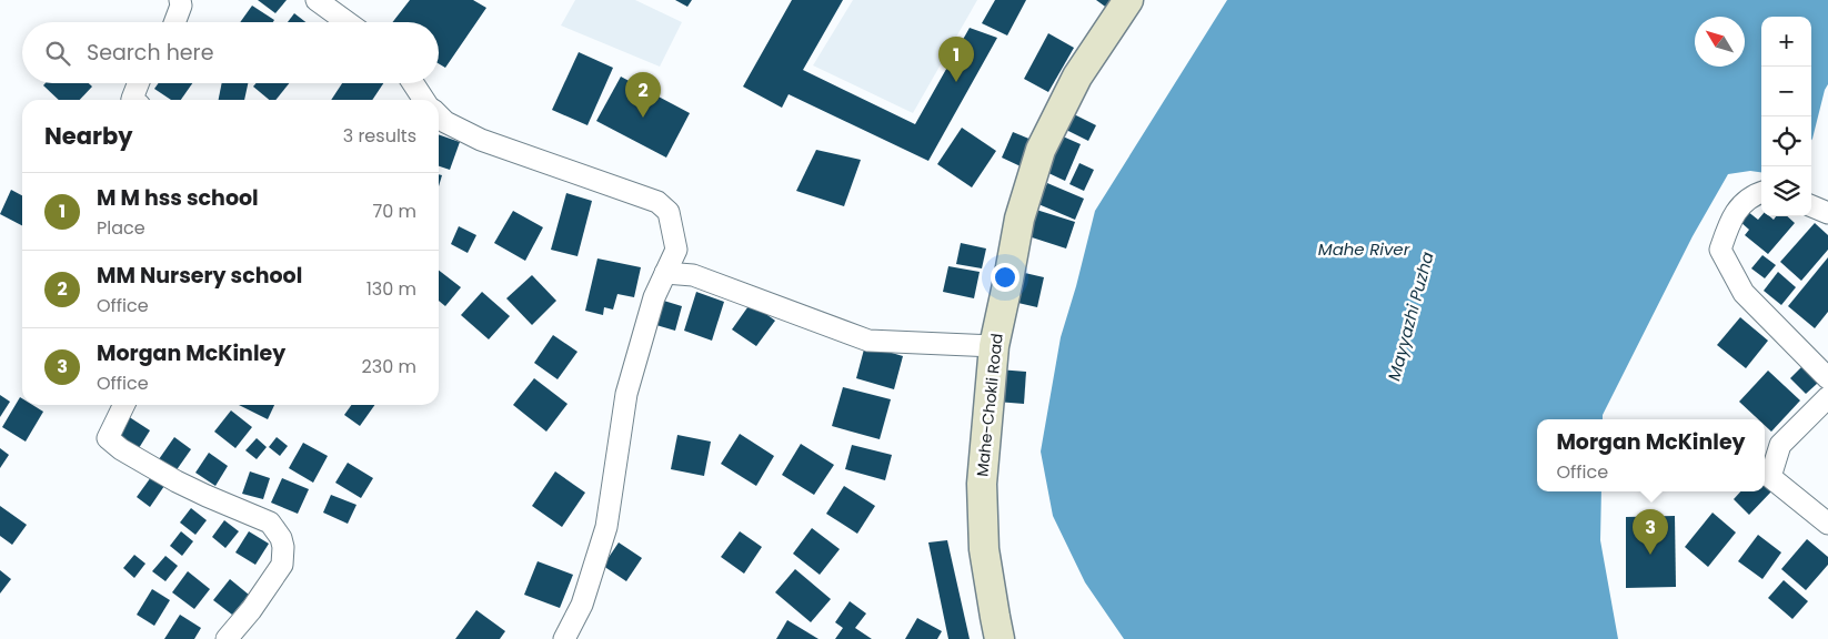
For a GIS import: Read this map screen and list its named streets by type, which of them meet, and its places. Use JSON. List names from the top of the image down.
{
  "streets": {
    "street": ["Mahe-Chokli Road"]
  },
  "water": ["Mahe River", "Mayyazhi Puzha"],
  "north": "top left",
  "page": {
    "map_buttons": ["+", "−"],
    "search": "Search here",
    "pins": ["1", "2", "3"],
    "heading": ["Nearby", "3 results"],
    "list": [
      {
        "mark": "1",
        "name": "M M hss school",
        "note": "Place",
        "value": "70 m"
      },
      {
        "mark": "2",
        "name": "MM Nursery school",
        "note": "Office",
        "value": "130 m"
      },
      {
        "mark": "3",
        "name": "Morgan McKinley",
        "note": "Office",
        "value": "230 m"
      }
    ],
    "popup": ["Morgan McKinley", "Office"]
  }
}
